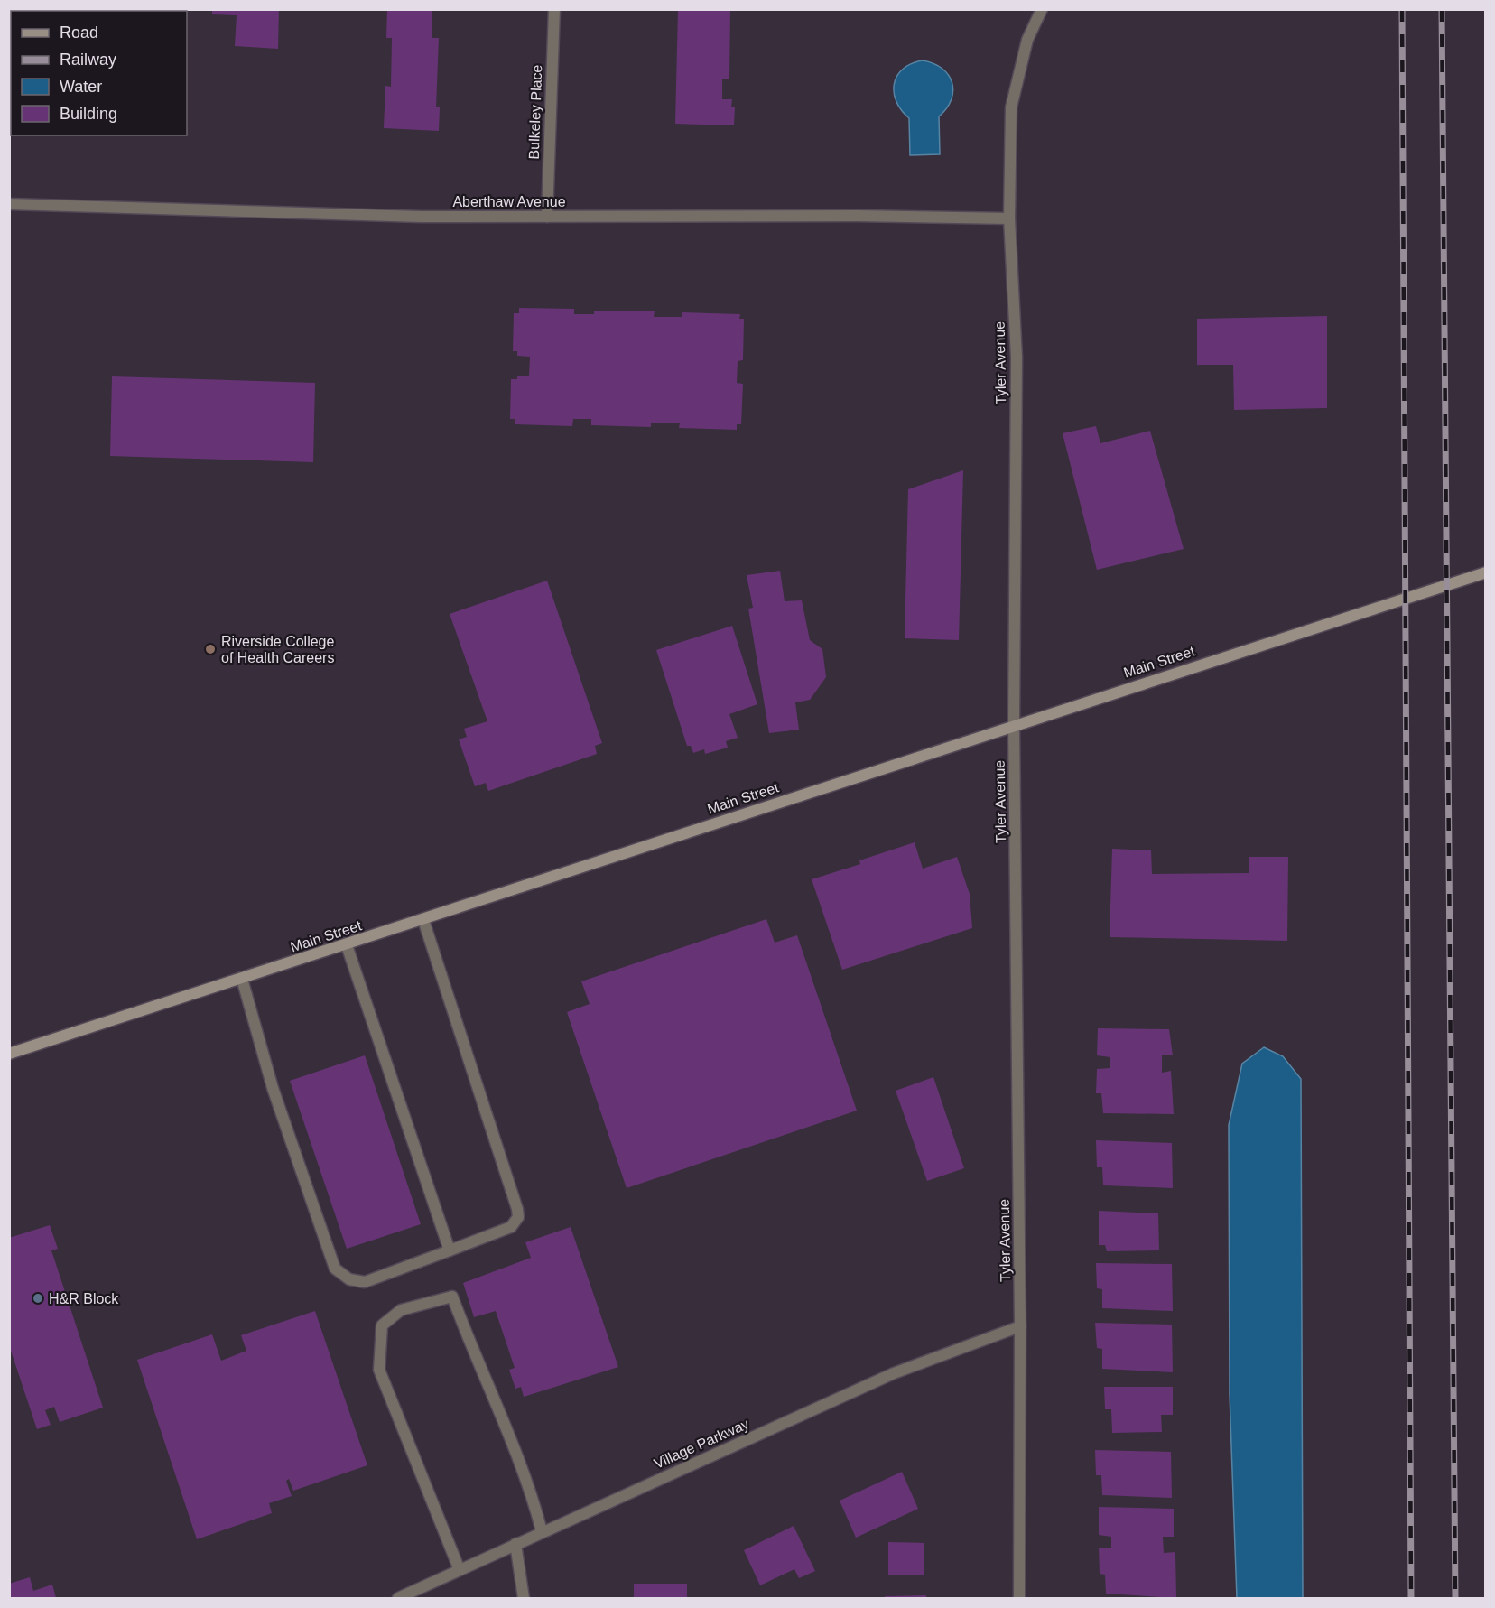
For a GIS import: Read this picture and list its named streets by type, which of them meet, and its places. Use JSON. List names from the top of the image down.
{
  "streets": {
    "main road": ["Main Street"],
    "street": [
      "Bulkeley Place",
      "Aberthaw Avenue",
      "Tyler Avenue",
      "Village Parkway"
    ]
  },
  "crossings": [
    ["Bulkeley Place", "Aberthaw Avenue"],
    ["Aberthaw Avenue", "Tyler Avenue"],
    ["Tyler Avenue", "Main Street"],
    ["Tyler Avenue", "Village Parkway"]
  ],
  "places": ["Riverside College of Health Careers", "H&R Block"],
  "legend": [
    "Road",
    "Railway",
    "Water",
    "Building"
  ]
}
